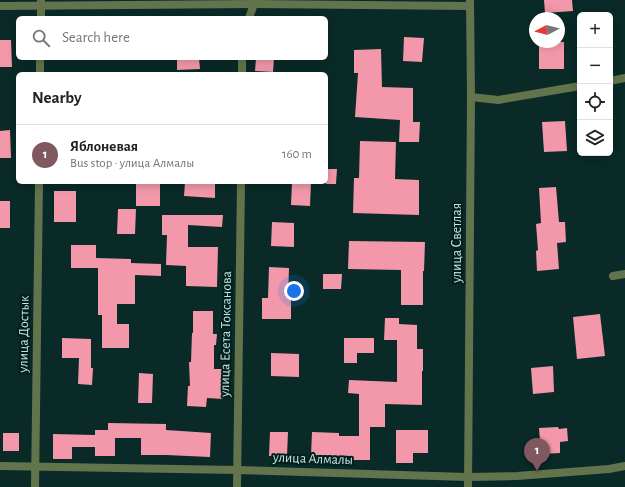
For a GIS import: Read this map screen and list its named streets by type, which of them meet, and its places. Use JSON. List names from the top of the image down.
{
  "streets": {
    "street": [
      "улица Светлая",
      "улица Достык",
      "улица Есета Токсанова",
      "улица Алмалы"
    ]
  },
  "crossings": [
    ["улица Светлая", "улица Алмалы"],
    ["улица Достык", "улица Алмалы"],
    ["улица Есета Токсанова", "улица Алмалы"]
  ],
  "north": "left",
  "page": {
    "map_buttons": ["+", "−"],
    "search": "Search here",
    "heading": "Nearby",
    "list": [
      {
        "mark": "1",
        "name": "Яблоневая",
        "note": "Bus stop · улица Алмалы",
        "value": "160 m"
      }
    ],
    "pins": "1"
  }
}
